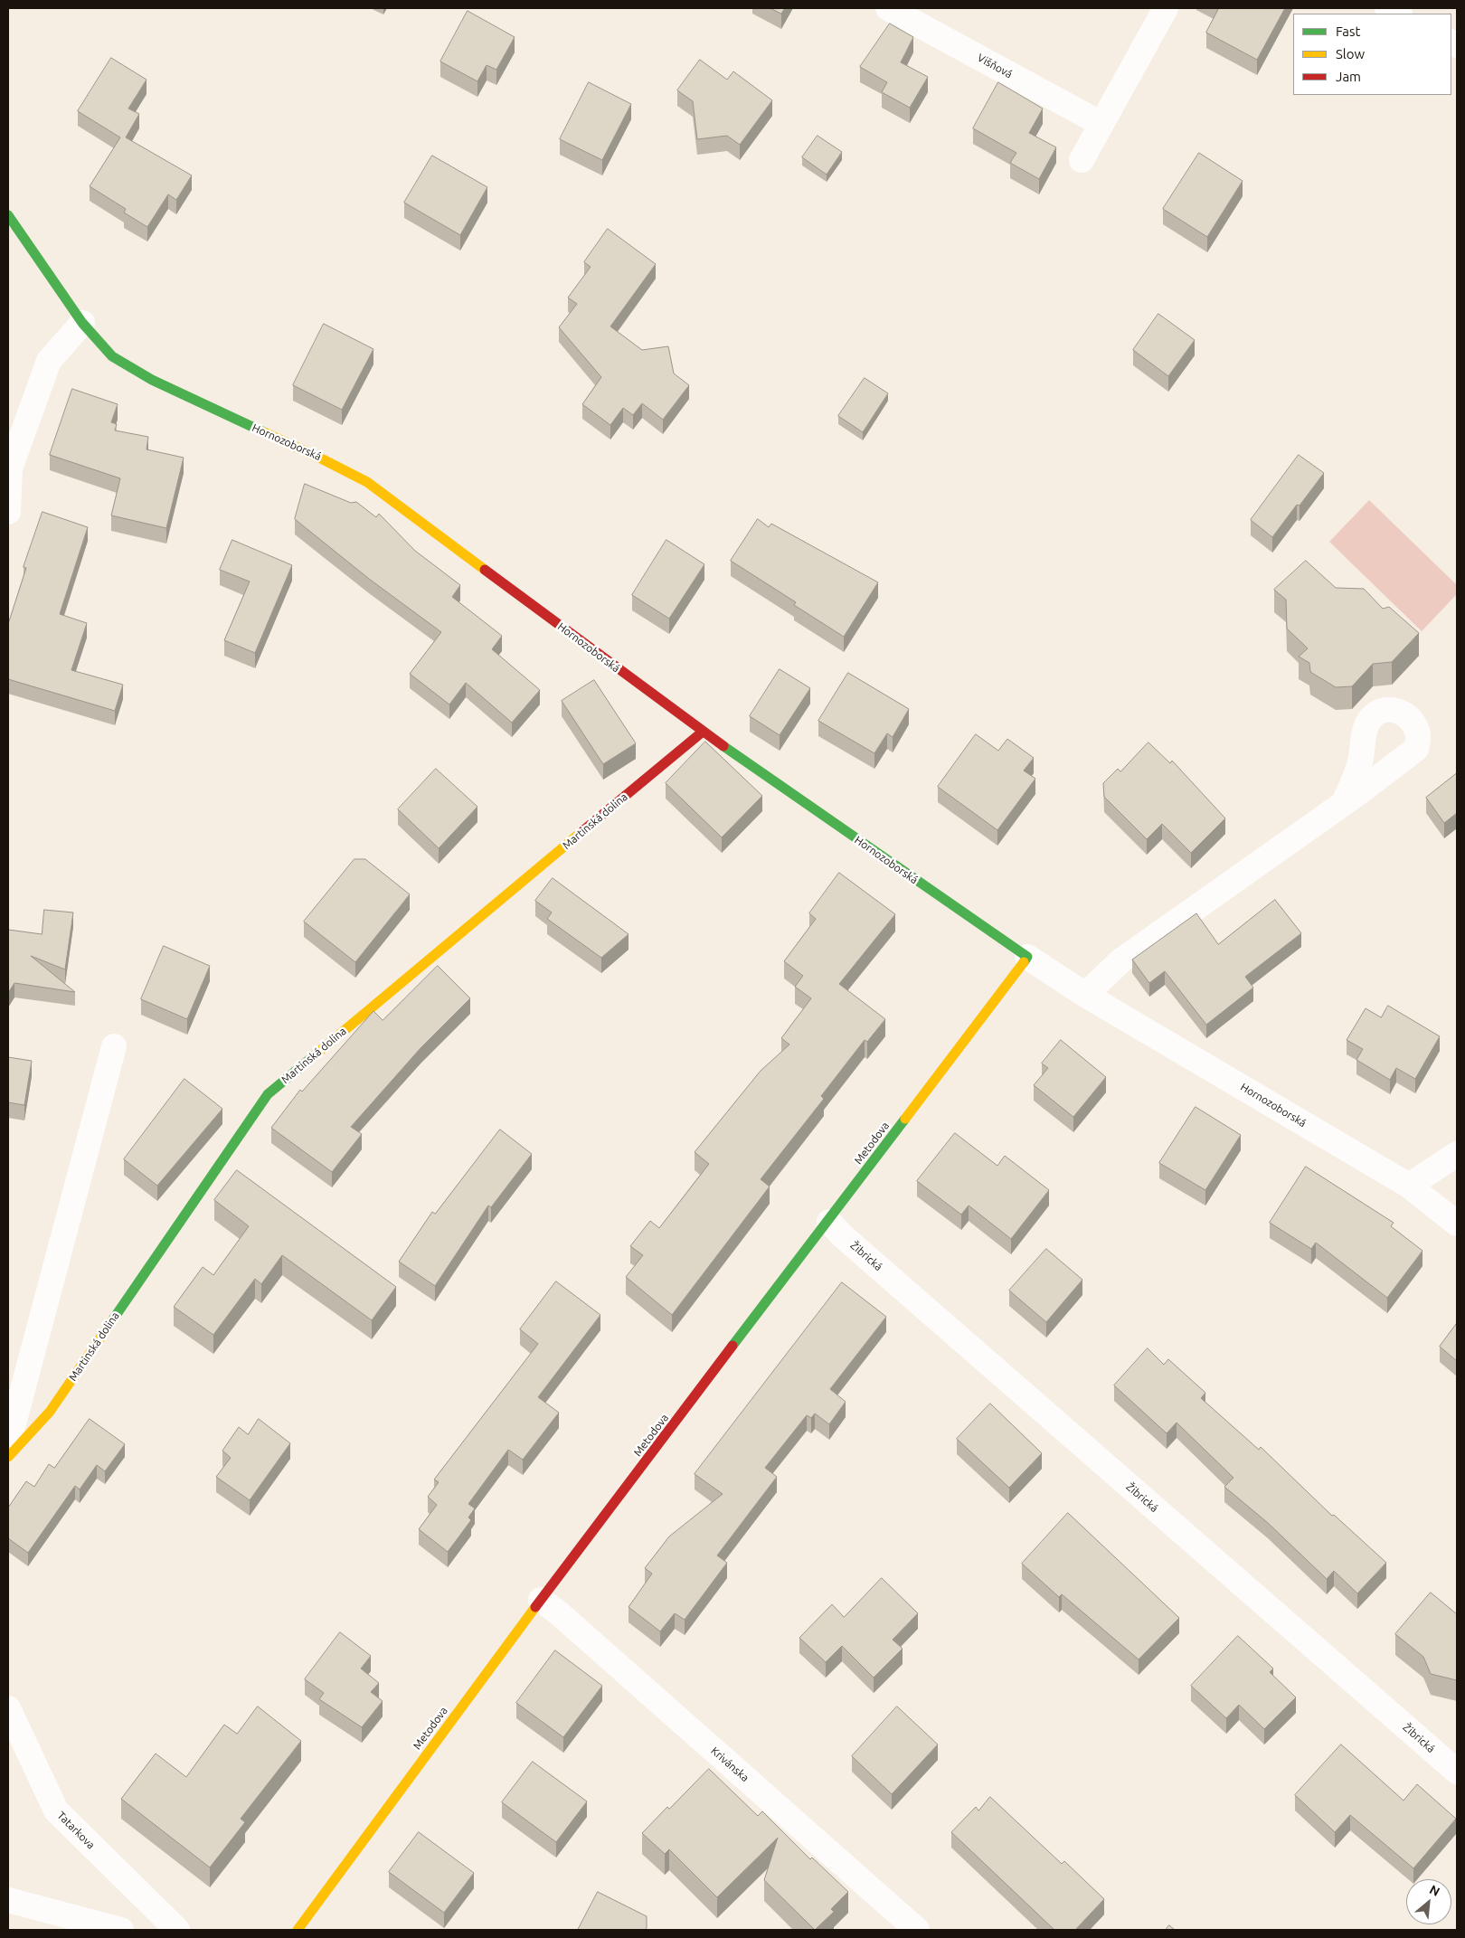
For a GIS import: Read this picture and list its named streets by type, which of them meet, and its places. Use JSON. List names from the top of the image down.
{
  "streets": {
    "street": [
      "Višňová",
      "Hornozoborská",
      "Martinská dolina",
      "Metodova",
      "Žibrická",
      "Krivánska",
      "Tatarkova"
    ]
  },
  "crossings": [
    ["Hornozoborská", "Martinská dolina"],
    ["Hornozoborská", "Metodova"],
    ["Metodova", "Žibrická"],
    ["Metodova", "Krivánska"]
  ],
  "legend": ["Fast", "Slow", "Jam"],
  "north": "top right"
}
